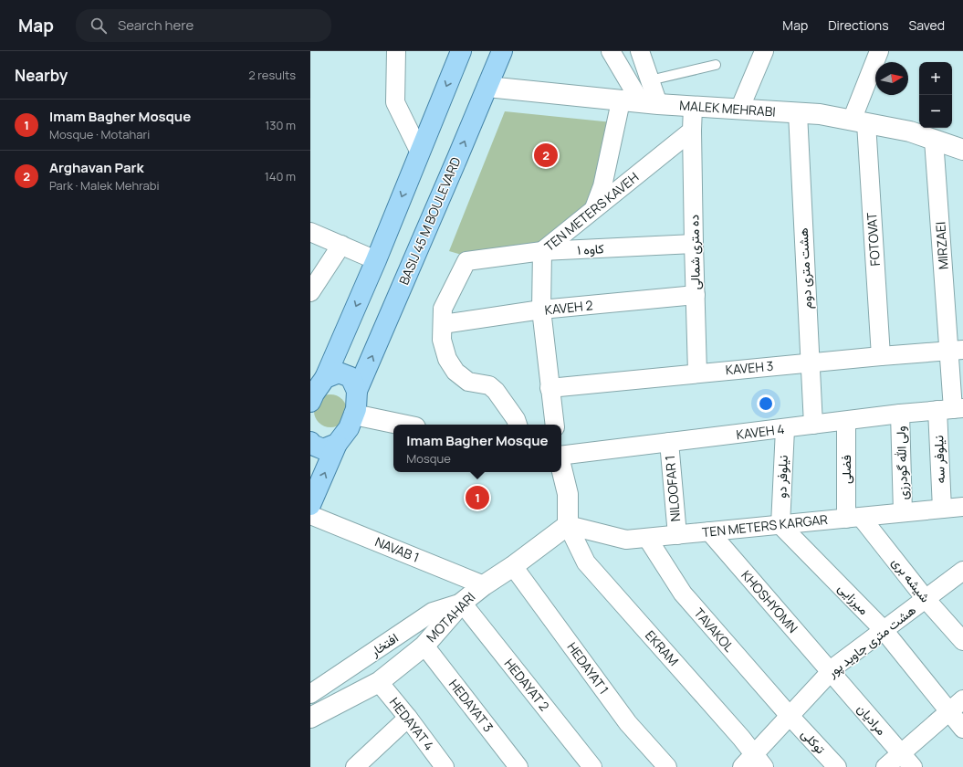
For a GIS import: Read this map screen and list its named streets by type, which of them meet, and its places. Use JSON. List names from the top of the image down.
{
  "streets": {
    "main road": ["BASIJ 45 M BOULEVARD"],
    "street": [
      "MALEK MEHRABI",
      "TEN METERS KAVEH",
      "FOTOVAT",
      "MIRZAEI",
      "کاوه ۱",
      "ده متری شمالی",
      "هشت متری دوم",
      "KAVEH 2",
      "KAVEH 3",
      "KAVEH 4",
      "نیلوفر سه",
      "ولی الله گودرزی",
      "فضلی",
      "نیلوفر دو",
      "NILOOFAR 1",
      "TEN METERS KARGAR",
      "NAVAB 1",
      "شیشه بری",
      "میرزایی",
      "KHOSHYOMN",
      "MOTAHARI",
      "TAVAKOL",
      "هشت متری جاوید پور",
      "افتخار",
      "EKRAM",
      "HEDAYAT 1",
      "HEDAYAT 2",
      "HEDAYAT 3",
      "مرادیان",
      "HEDAYAT 4",
      "توکلی"
    ]
  },
  "crossings": [
    ["MALEK MEHRABI", "BASIJ 45 M BOULEVARD"],
    ["MALEK MEHRABI", "FOTOVAT"],
    ["MALEK MEHRABI", "MIRZAEI"],
    ["MALEK MEHRABI", "هشت متری دوم"],
    ["TEN METERS KAVEH", "کاوه ۱"],
    ["TEN METERS KAVEH", "ده متری شمالی"],
    ["TEN METERS KAVEH", "KAVEH 2"],
    ["TEN METERS KAVEH", "KAVEH 3"],
    ["FOTOVAT", "KAVEH 3"],
    ["MIRZAEI", "KAVEH 3"],
    ["MIRZAEI", "KAVEH 4"],
    ["MIRZAEI", "نیلوفر سه"],
    ["کاوه ۱", "ده متری شمالی"],
    ["کاوه ۱", "KAVEH 2"],
    ["ده متری شمالی", "KAVEH 2"],
    ["ده متری شمالی", "KAVEH 3"],
    ["هشت متری دوم", "KAVEH 3"],
    ["هشت متری دوم", "KAVEH 4"],
    ["KAVEH 4", "نیلوفر سه"],
    ["KAVEH 4", "ولی الله گودرزی"],
    ["KAVEH 4", "فضلی"],
    ["KAVEH 4", "نیلوفر دو"],
    ["KAVEH 4", "NILOOFAR 1"],
    ["نیلوفر سه", "TEN METERS KARGAR"],
    ["ولی الله گودرزی", "TEN METERS KARGAR"],
    ["فضلی", "TEN METERS KARGAR"],
    ["فضلی", "شیشه بری"],
    ["نیلوفر دو", "TEN METERS KARGAR"],
    ["نیلوفر دو", "میرزایی"],
    ["NILOOFAR 1", "TEN METERS KARGAR"],
    ["TEN METERS KARGAR", "شیشه بری"],
    ["TEN METERS KARGAR", "میرزایی"],
    ["TEN METERS KARGAR", "KHOSHYOMN"],
    ["TEN METERS KARGAR", "MOTAHARI"],
    ["TEN METERS KARGAR", "TAVAKOL"],
    ["TEN METERS KARGAR", "EKRAM"],
    ["NAVAB 1", "MOTAHARI"],
    ["شیشه بری", "هشت متری جاوید پور"],
    ["میرزایی", "هشت متری جاوید پور"],
    ["KHOSHYOMN", "هشت متری جاوید پور"],
    ["KHOSHYOMN", "مرادیان"],
    ["MOTAHARI", "افتخار"],
    ["MOTAHARI", "EKRAM"],
    ["MOTAHARI", "HEDAYAT 1"],
    ["MOTAHARI", "HEDAYAT 2"],
    ["MOTAHARI", "HEDAYAT 3"],
    ["MOTAHARI", "HEDAYAT 4"],
    ["TAVAKOL", "هشت متری جاوید پور"],
    ["TAVAKOL", "توکلی"],
    ["هشت متری جاوید پور", "EKRAM"],
    ["هشت متری جاوید پور", "مرادیان"],
    ["هشت متری جاوید پور", "توکلی"],
    ["افتخار", "HEDAYAT 2"]
  ],
  "north": "right",
  "page": {
    "header": "Map",
    "search": "Search here",
    "nav": ["Map", "Directions", "Saved"],
    "heading": ["Nearby", "2 results"],
    "map_buttons": ["+", "−"],
    "list": [
      {
        "mark": "1",
        "name": "Imam Bagher Mosque",
        "note": "Mosque · Motahari",
        "value": "130 m"
      },
      {
        "mark": "2",
        "name": "Arghavan Park",
        "note": "Park · Malek Mehrabi",
        "value": "140 m"
      }
    ],
    "pins": ["2", "1"],
    "popup": ["Imam Bagher Mosque", "Mosque"]
  }
}
